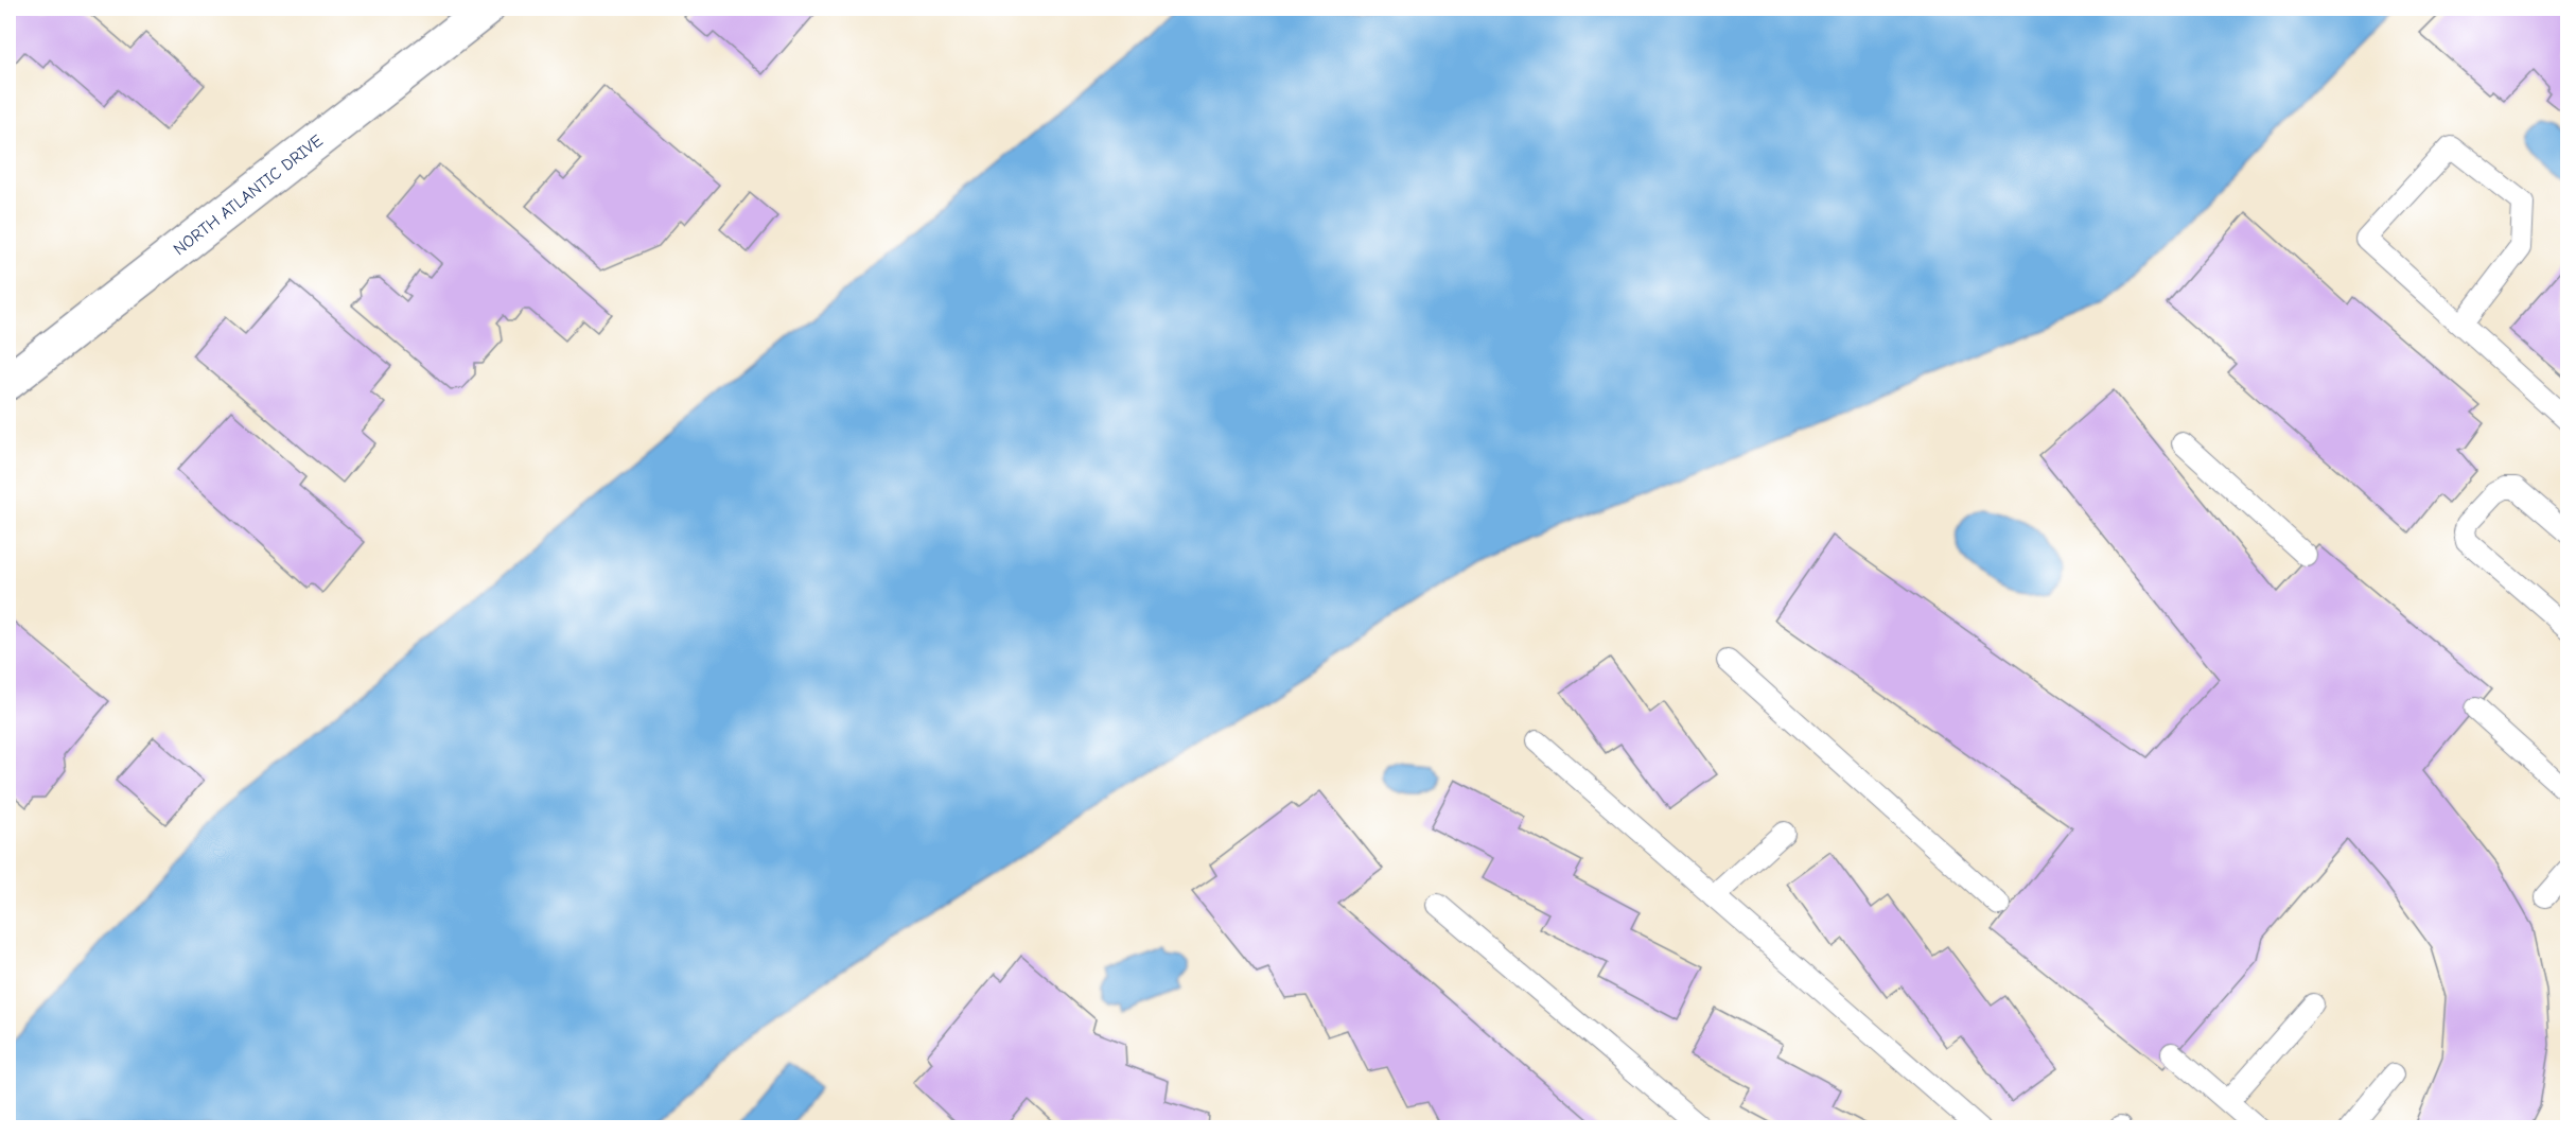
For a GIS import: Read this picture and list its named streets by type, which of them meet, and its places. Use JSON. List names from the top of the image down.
{
  "streets": {
    "street": ["NORTH ATLANTIC DRIVE"]
  }
}
